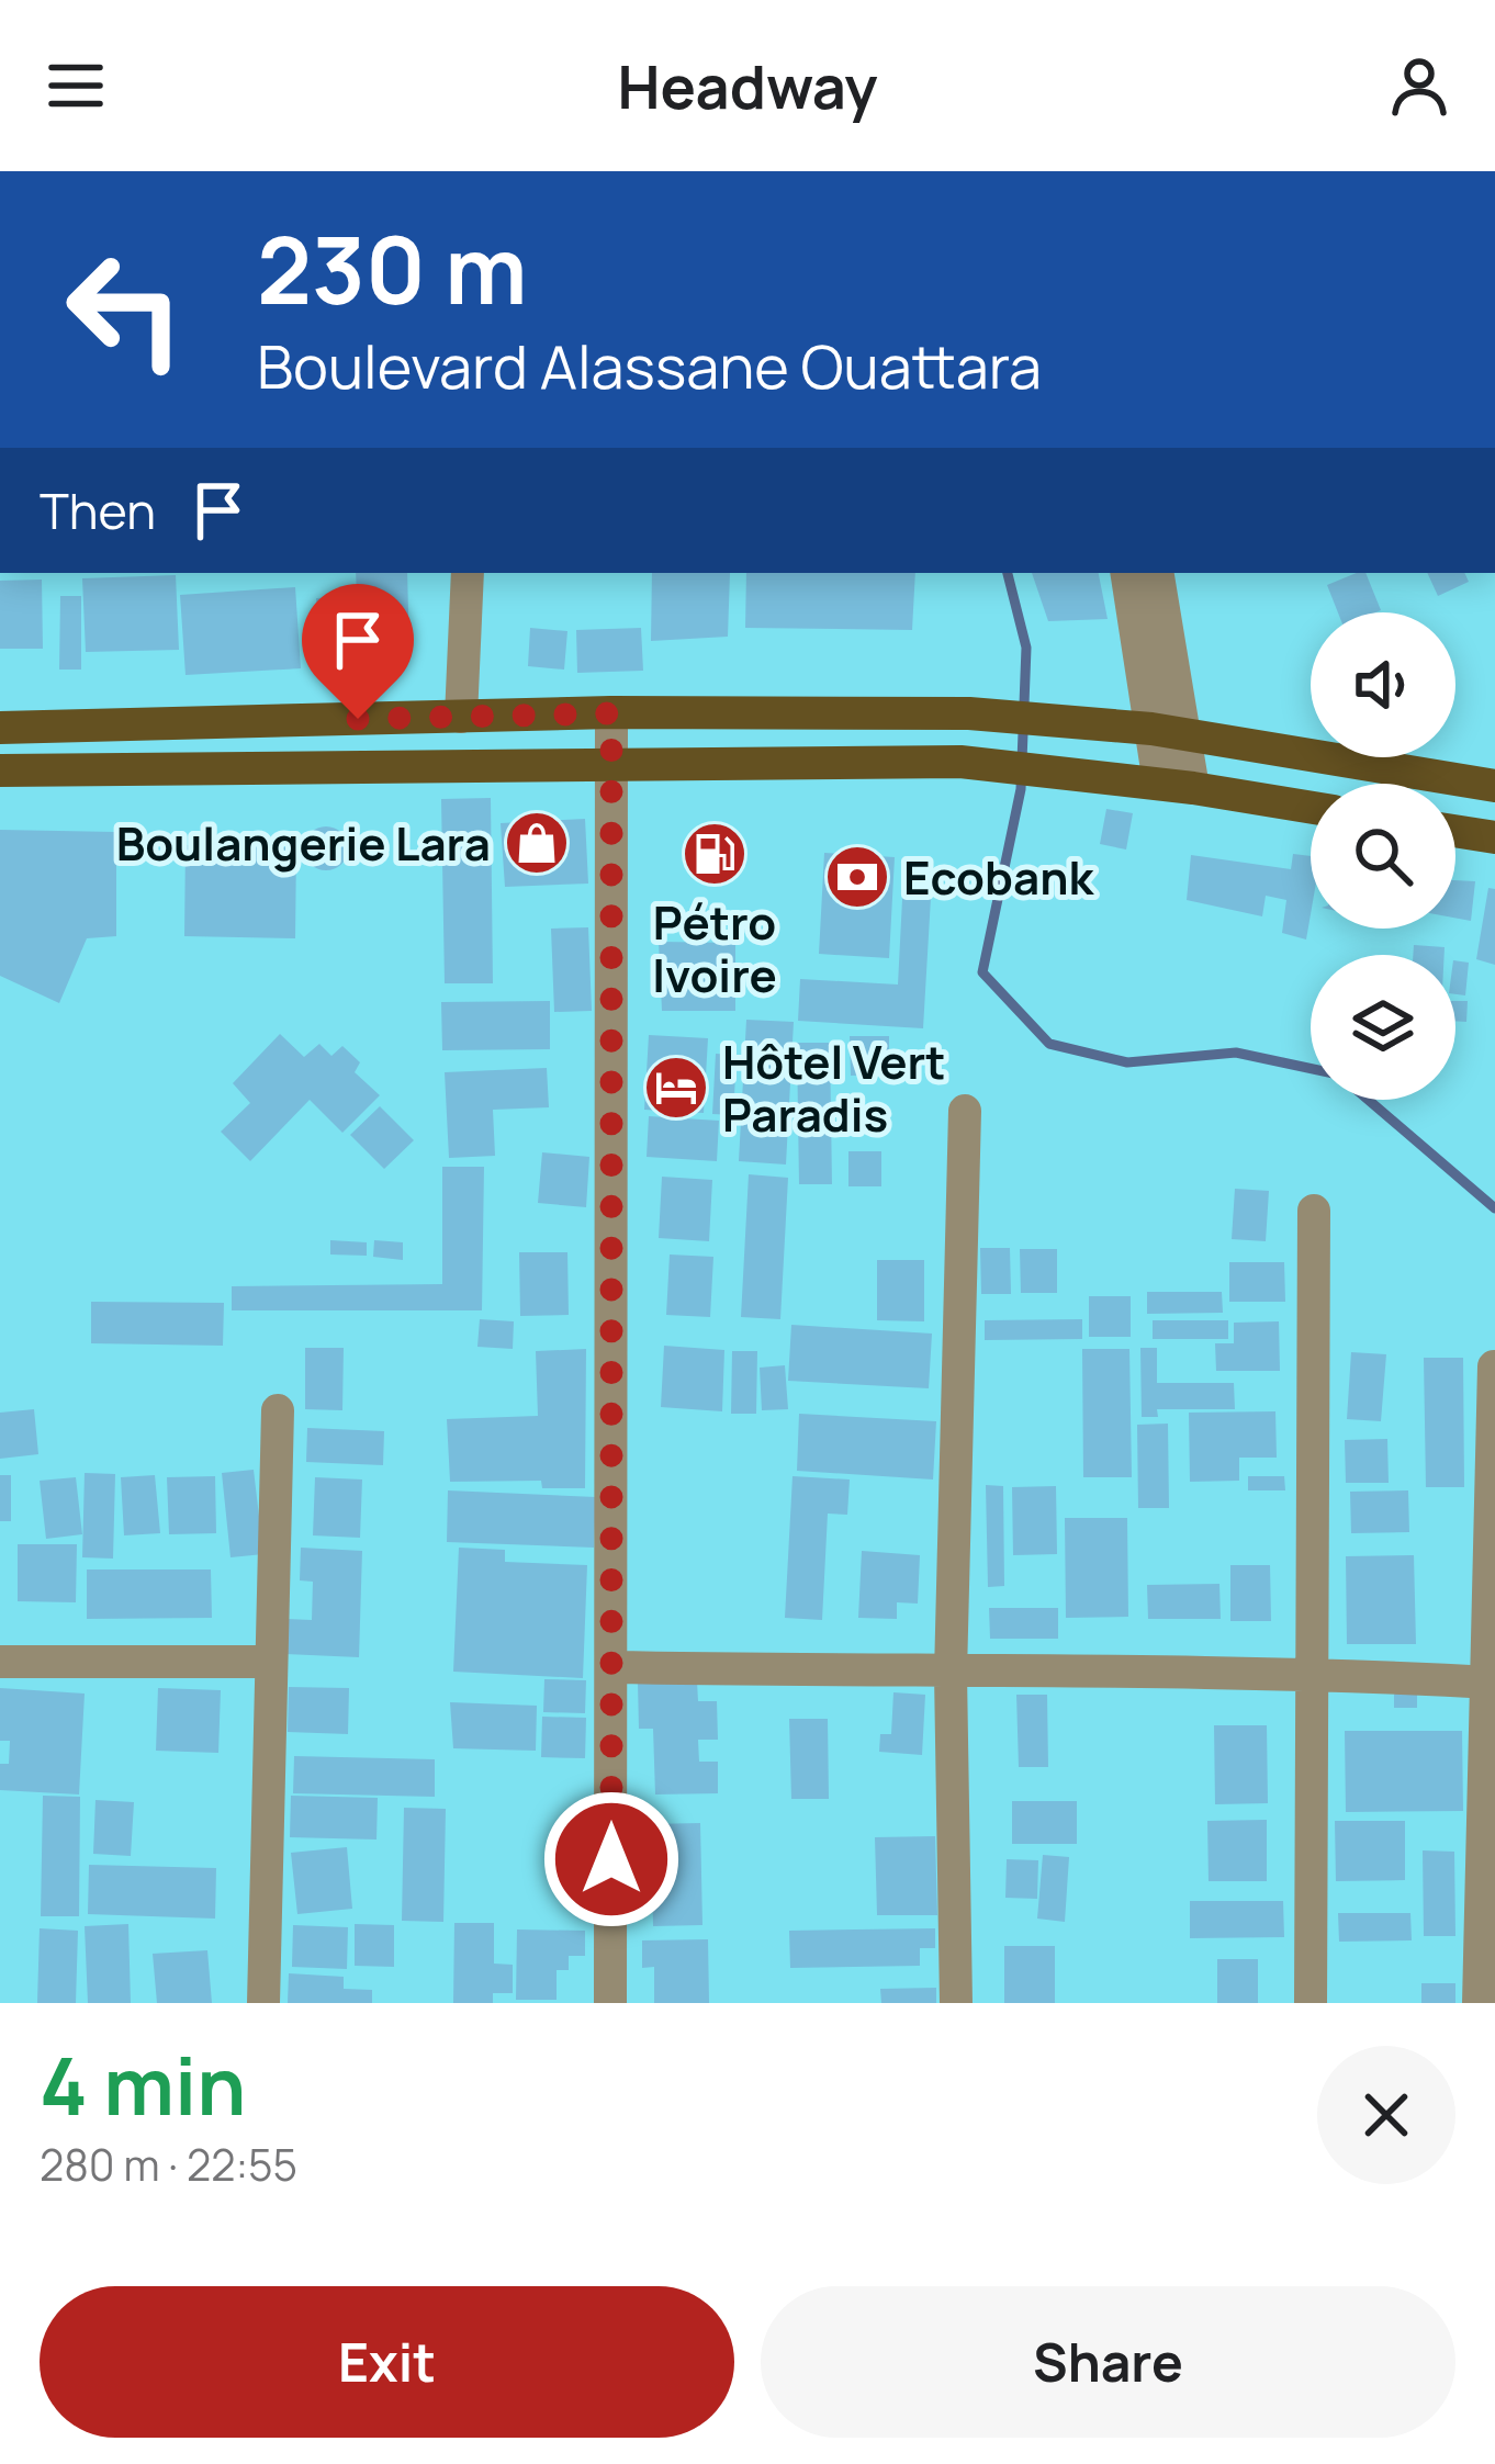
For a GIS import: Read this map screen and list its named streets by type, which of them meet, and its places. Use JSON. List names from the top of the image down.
{
  "places": {
    "shop": ["Boulangerie Lara"],
    "fuel station": ["Pétro Ivoire"],
    "bank": ["Ecobank"],
    "hotel": ["Hôtel Vert Paradis"]
  },
  "page": {
    "header": "Headway",
    "turn": ["230 m", "Boulevard Alassane Ouattara"],
    "then": "Then",
    "heading": ["4 min", "280 m · 22:55"],
    "buttons": ["Exit", "Share"]
  }
}
